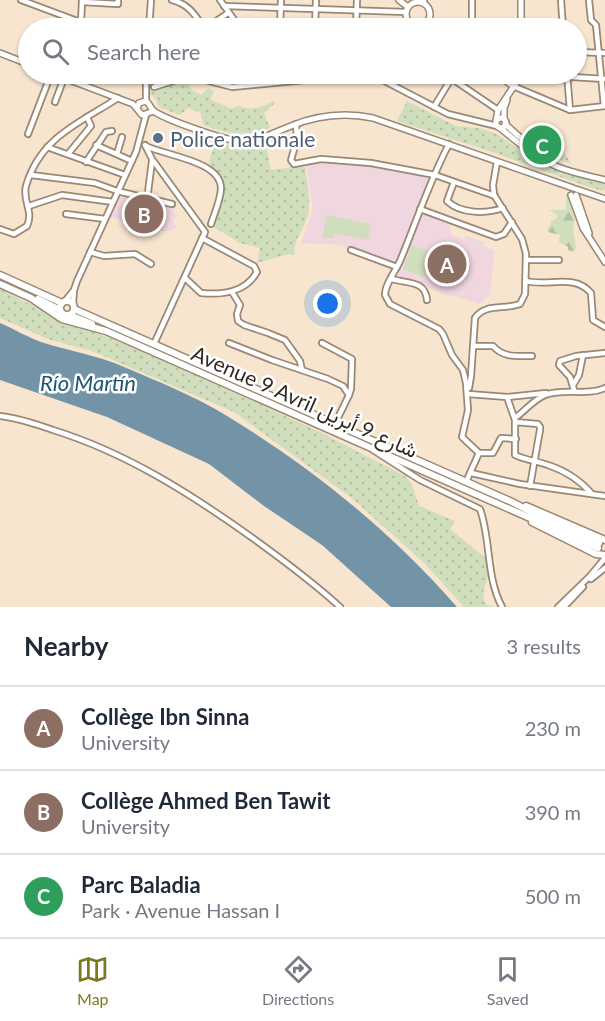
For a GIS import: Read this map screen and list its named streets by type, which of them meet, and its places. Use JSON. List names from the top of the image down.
{
  "streets": {
    "highway": ["Avenue 9 Avril شارع 9 أبريل"]
  },
  "water": ["Río Martín"],
  "places": ["Police nationale"],
  "page": {
    "search": "Search here",
    "pins": ["C", "B", "A"],
    "heading": ["Nearby", "3 results"],
    "list": [
      {
        "mark": "A",
        "name": "Collège Ibn Sinna",
        "note": "University",
        "value": "230 m"
      },
      {
        "mark": "B",
        "name": "Collège Ahmed Ben Tawit",
        "note": "University",
        "value": "390 m"
      },
      {
        "mark": "C",
        "name": "Parc Baladia",
        "note": "Park · Avenue Hassan I",
        "value": "500 m"
      }
    ],
    "nav": ["Map", "Directions", "Saved"]
  }
}
